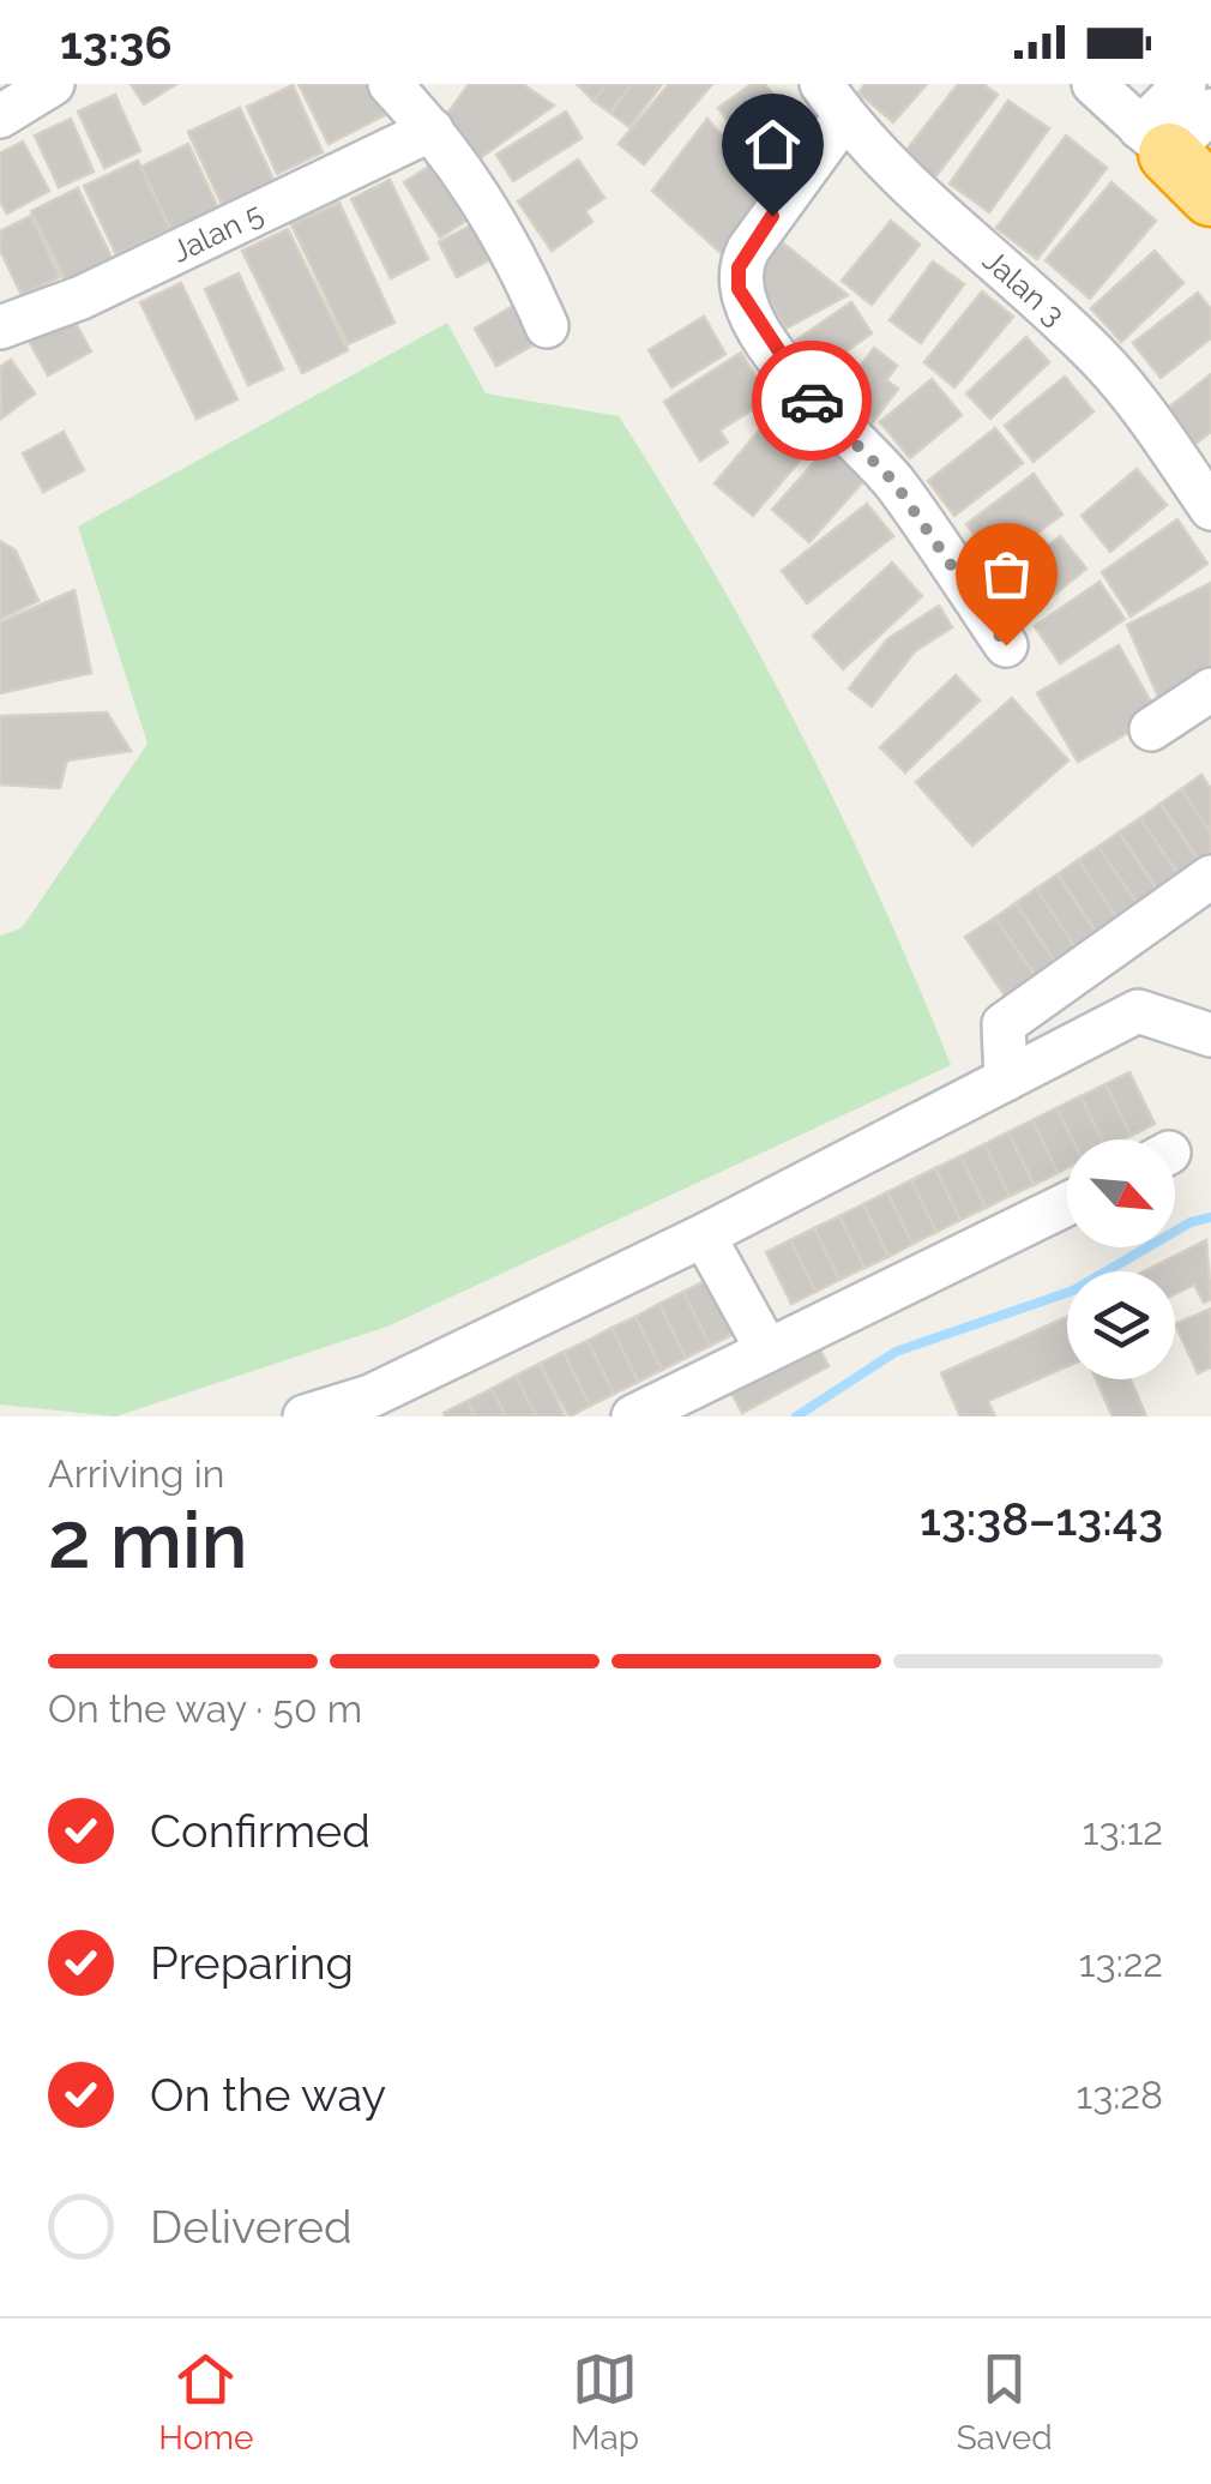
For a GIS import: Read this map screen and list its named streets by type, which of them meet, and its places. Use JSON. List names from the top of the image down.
{
  "streets": {
    "street": ["Jalan 5", "Jalan 3"]
  },
  "north": "bottom right",
  "page": {
    "status": "13:36",
    "heading": ["2 min", "Arriving in", "13:38–13:43"],
    "bar": "On the way · 50 m",
    "list": [
      ["Confirmed", "13:12"],
      ["Preparing", "13:22"],
      ["On the way", "13:28"],
      "Delivered"
    ],
    "tabs": ["Home", "Map", "Saved"]
  }
}
